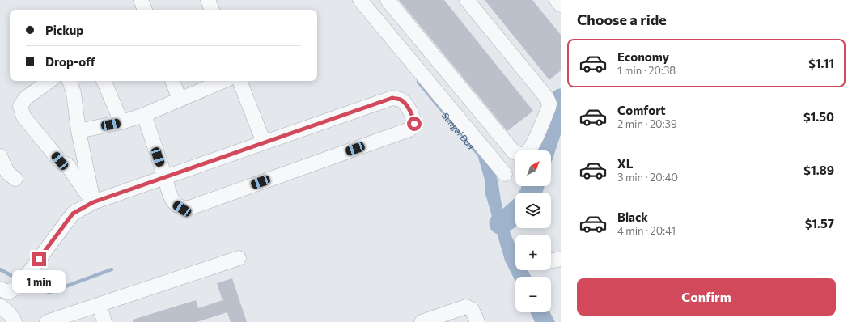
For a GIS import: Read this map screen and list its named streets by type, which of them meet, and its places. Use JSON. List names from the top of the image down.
{
  "water": ["Sungai Dua"],
  "north": "top right",
  "page": {
    "heading": "Choose a ride",
    "banner": ["Pickup", "Drop-off"],
    "list": [
      {
        "name": "Economy",
        "note": "1 min · 20:38",
        "value": "$1.11"
      },
      {
        "name": "Comfort",
        "note": "2 min · 20:39",
        "value": "$1.50"
      },
      {
        "name": "XL",
        "note": "3 min · 20:40",
        "value": "$1.89"
      },
      {
        "name": "Black",
        "note": "4 min · 20:41",
        "value": "$1.57"
      }
    ],
    "map_buttons": ["+", "−"],
    "bubble": "1 min",
    "buttons": "Confirm"
  }
}
